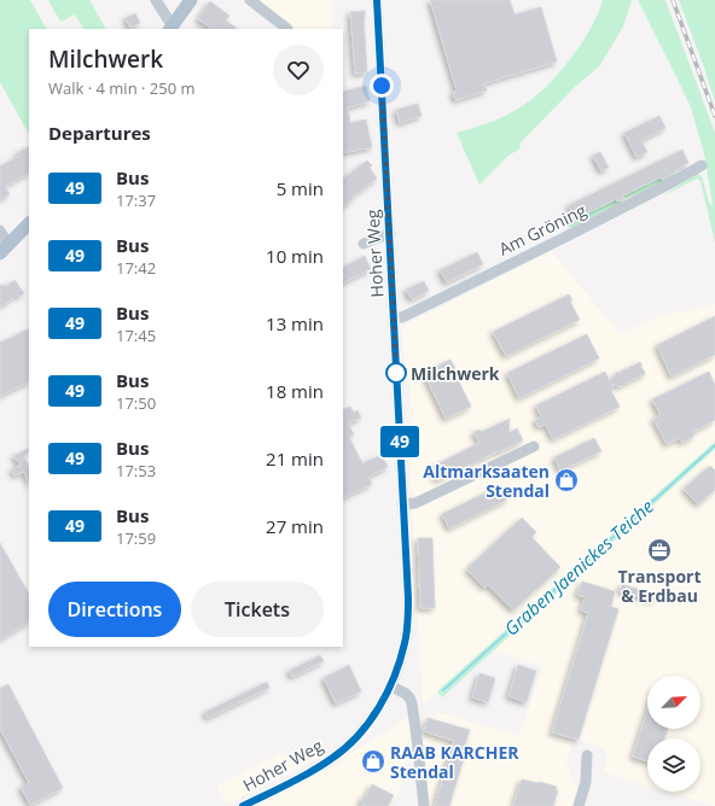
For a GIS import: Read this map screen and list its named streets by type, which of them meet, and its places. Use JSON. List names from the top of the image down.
{
  "streets": {
    "street": ["Am Gröning", "Hoher Weg"]
  },
  "crossings": [
    ["Am Gröning", "Hoher Weg"]
  ],
  "water": ["Graben Jaenickes Teiche"],
  "places": {
    "other": ["Milchwerk"],
    "shop": ["Altmarksaaten Stendal", "RAAB KARCHER Stendal"],
    "office": ["Transport & Erdbau"]
  },
  "lines": ["bus line 49"],
  "north": "top right",
  "page": {
    "on_map": "49",
    "heading": [
      ["Milchwerk", "Walk · 4 min · 250 m"],
      "Departures"
    ],
    "list": [
      {
        "mark": "49",
        "name": "Bus",
        "note": "17:37",
        "value": "5 min"
      },
      {
        "mark": "49",
        "name": "Bus",
        "note": "17:42",
        "value": "10 min"
      },
      {
        "mark": "49",
        "name": "Bus",
        "note": "17:45",
        "value": "13 min"
      },
      {
        "mark": "49",
        "name": "Bus",
        "note": "17:50",
        "value": "18 min"
      },
      {
        "mark": "49",
        "name": "Bus",
        "note": "17:53",
        "value": "21 min"
      },
      {
        "mark": "49",
        "name": "Bus",
        "note": "17:59",
        "value": "27 min"
      }
    ],
    "buttons": ["Directions", "Tickets"]
  }
}
